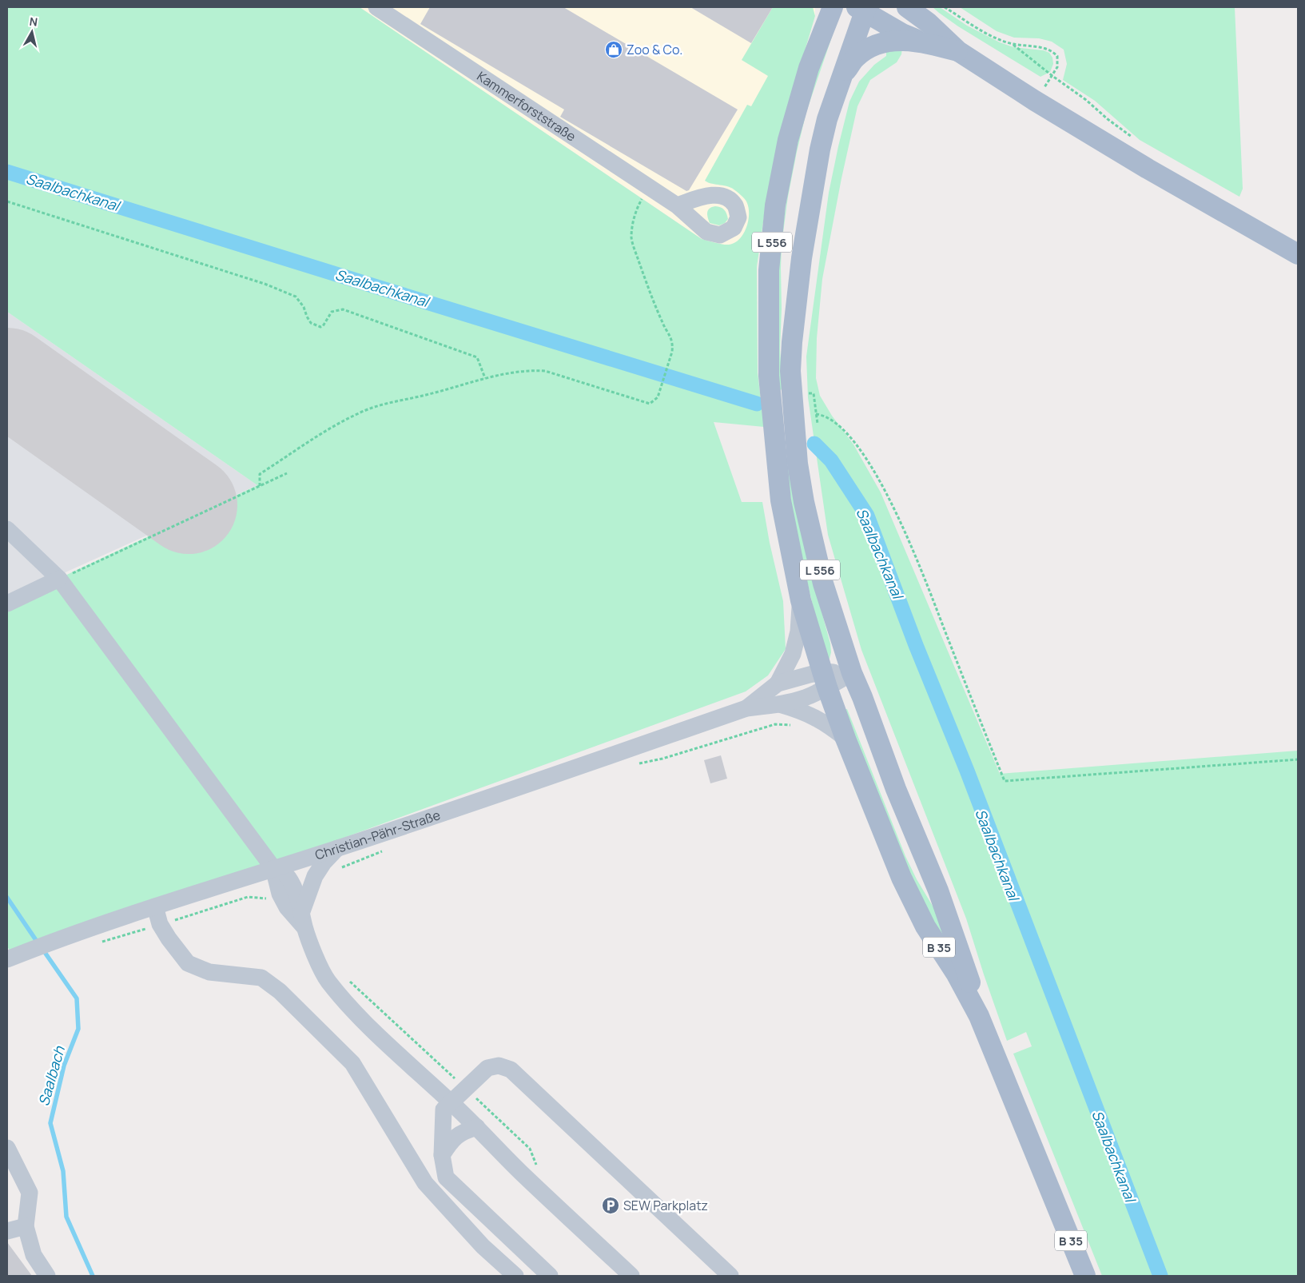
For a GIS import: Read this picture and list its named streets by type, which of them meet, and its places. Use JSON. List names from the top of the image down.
{
  "streets": {
    "main road": ["L 556", "B 35"],
    "street": ["Kammerforststraße", "Christian-Pähr-Straße"]
  },
  "crossings": [
    ["L 556", "Christian-Pähr-Straße"],
    ["L 556", "B 35"],
    ["Christian-Pähr-Straße", "B 35"]
  ],
  "water": ["Saalbachkanal", "Saalbach"],
  "places": {
    "shop": ["Zoo & Co."],
    "parking": ["SEW Parkplatz"]
  },
  "north": "top"
}
